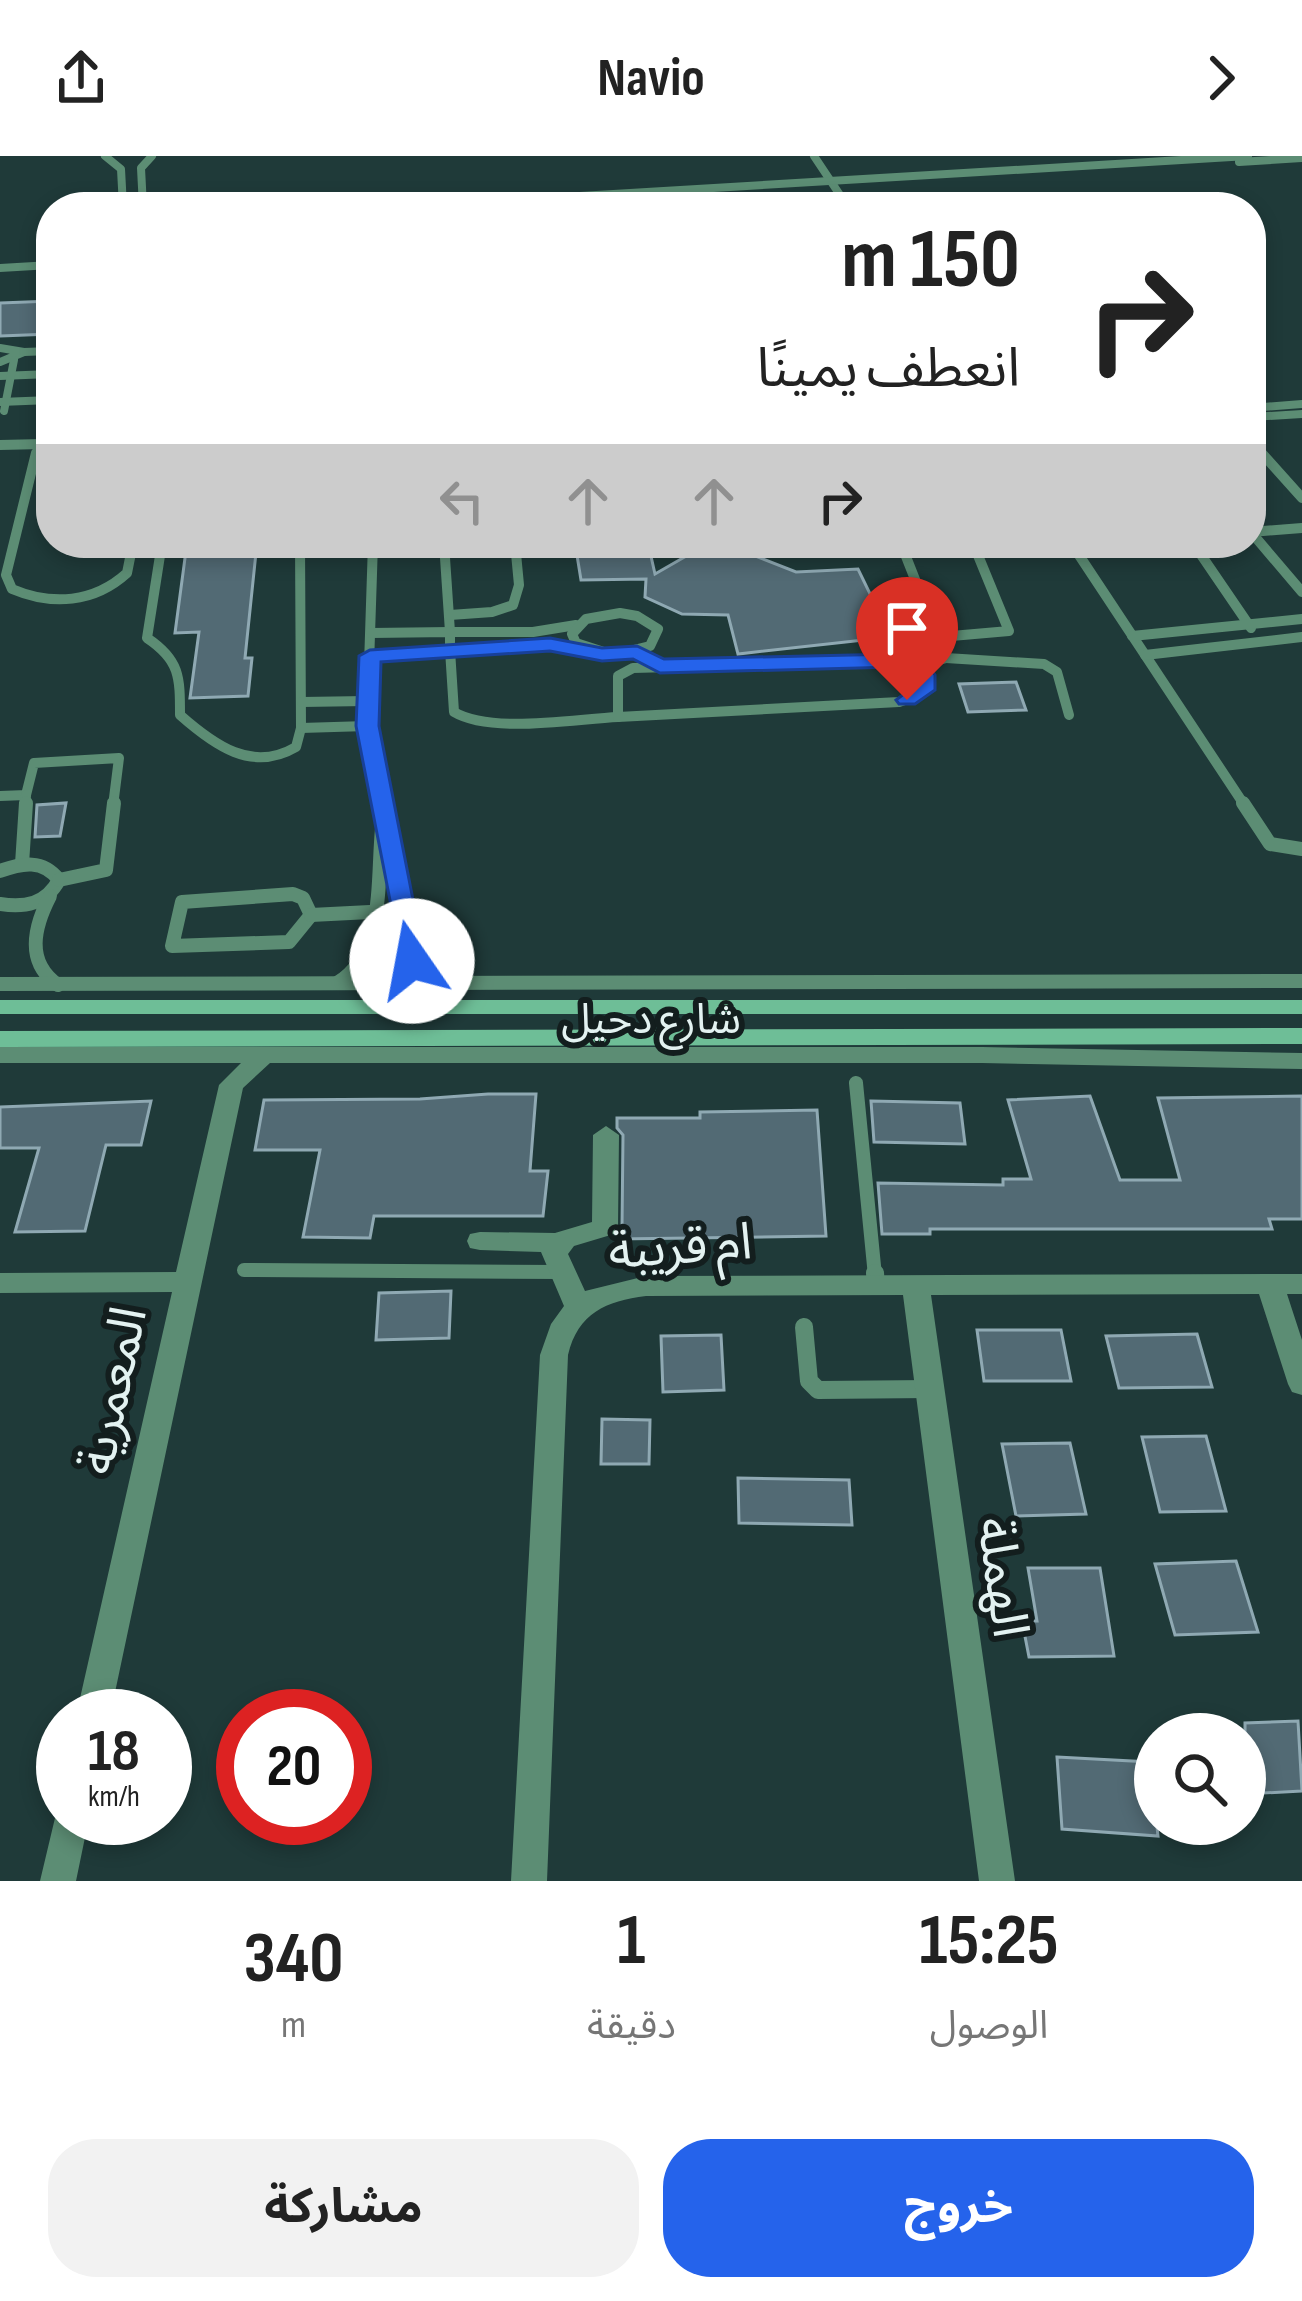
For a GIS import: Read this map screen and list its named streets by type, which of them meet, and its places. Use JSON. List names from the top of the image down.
{
  "streets": {
    "main road": ["شارع دحيل"],
    "street": ["ام قريبة", "المعمرية", "الهملة"]
  },
  "crossings": [
    ["ام قريبة", "الهملة"]
  ],
  "page": {
    "header": "Navio",
    "turn": ["150 m", "انعطف يمينًا"],
    "speed": "18 km/h",
    "limit": "20",
    "eta": [
      "15:25",
      "الوصول",
      "1",
      "دقيقة",
      "340",
      "m"
    ],
    "buttons": ["خروج", "مشاركة"]
  }
}
